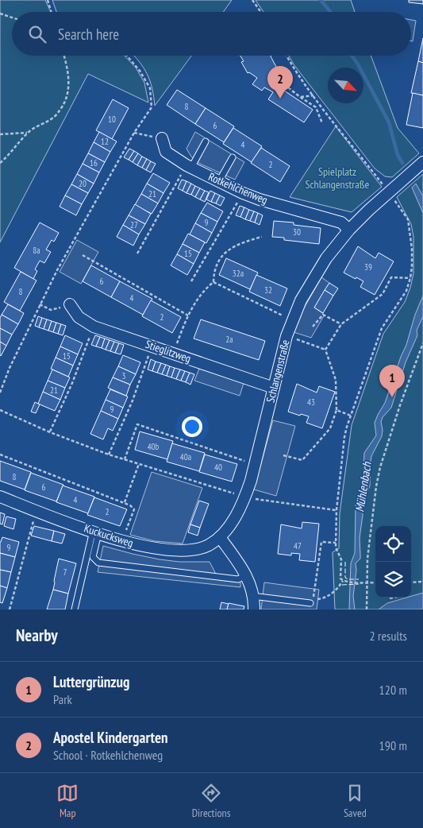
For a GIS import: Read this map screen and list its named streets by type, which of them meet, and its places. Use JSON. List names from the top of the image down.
{
  "streets": {
    "street": [
      "Rotkehlchenweg",
      "Stieglitzweg",
      "Schlangenstraße",
      "Kuckucksweg"
    ]
  },
  "crossings": [
    ["Rotkehlchenweg", "Schlangenstraße"],
    ["Stieglitzweg", "Schlangenstraße"],
    ["Schlangenstraße", "Kuckucksweg"]
  ],
  "water": ["Mühlenbach"],
  "parks": ["Spielplatz Schlangenstraße"],
  "house_numbers": [
    "8",
    "10",
    "6",
    "12",
    "4",
    "16",
    "2",
    "20",
    "21",
    "9",
    "27",
    "30",
    "8a",
    "15",
    "39",
    "32a",
    "6",
    "32",
    "8",
    "4",
    "2",
    "2a",
    "15",
    "3",
    "21",
    "43",
    "9",
    "40b",
    "40a",
    "40",
    "8",
    "6",
    "4",
    "2",
    "47",
    "9",
    "7"
  ],
  "north": "bottom right",
  "page": {
    "search": "Search here",
    "pins": ["2", "1"],
    "heading": ["Nearby", "2 results"],
    "list": [
      {
        "mark": "1",
        "name": "Luttergrünzug",
        "note": "Park",
        "value": "120 m"
      },
      {
        "mark": "2",
        "name": "Apostel Kindergarten",
        "note": "School · Rotkehlchenweg",
        "value": "190 m"
      }
    ],
    "nav": ["Map", "Directions", "Saved"]
  }
}
